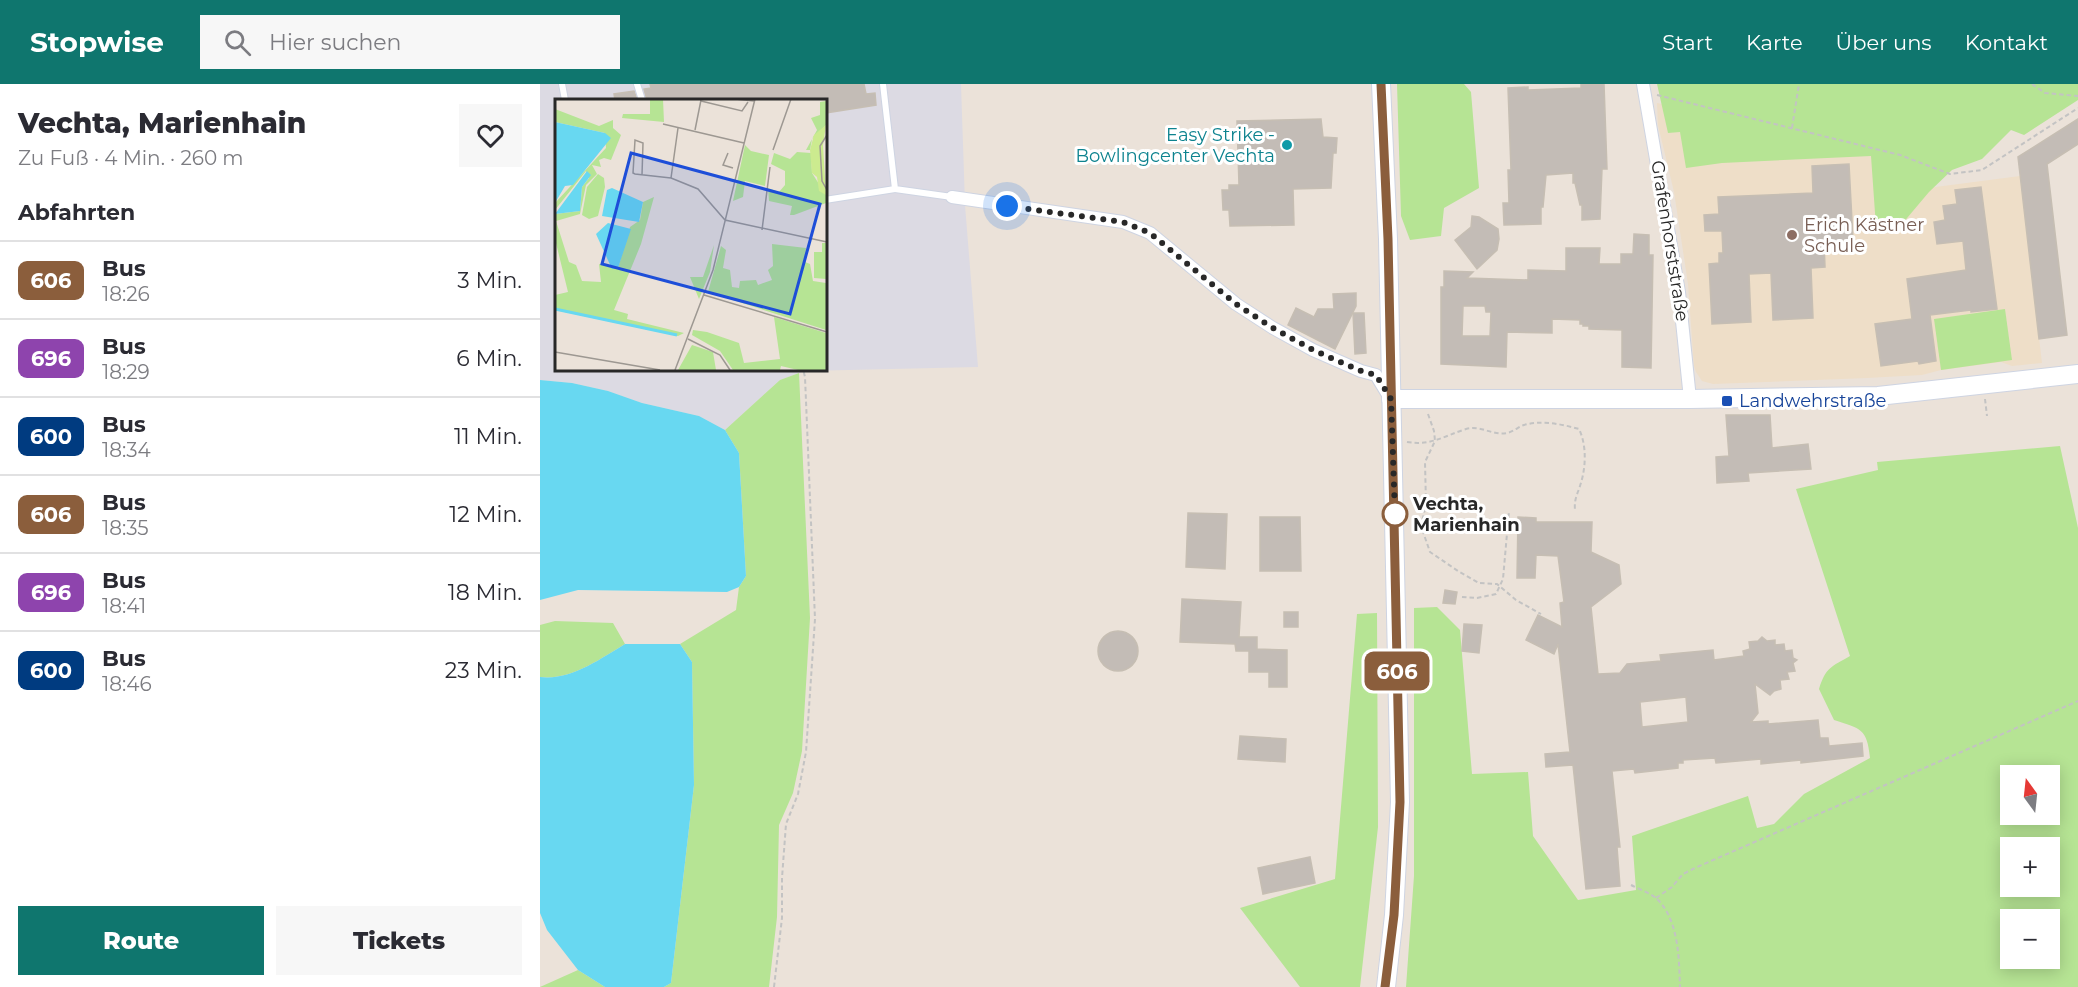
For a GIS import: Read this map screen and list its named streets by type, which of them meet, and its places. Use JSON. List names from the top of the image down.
{
  "streets": {
    "street": ["Grafenhorststraße"]
  },
  "places": {
    "other": ["Easy Strike - Bowlingcenter Vechta", "Erich Kästner Schule", "Vechta, Marienhain"],
    "transit": ["Landwehrstraße"]
  },
  "lines": ["bus line 606"],
  "north": "top",
  "page": {
    "header": "Stopwise",
    "search": "Hier suchen",
    "nav": [
      "Start",
      "Karte",
      "Über uns",
      "Kontakt"
    ],
    "heading": [
      ["Vechta, Marienhain", "Zu Fuß · 4 Min. · 260 m"],
      "Abfahrten"
    ],
    "on_map": "606",
    "list": [
      {
        "mark": "606",
        "name": "Bus",
        "note": "18:26",
        "value": "3 Min."
      },
      {
        "mark": "696",
        "name": "Bus",
        "note": "18:29",
        "value": "6 Min."
      },
      {
        "mark": "600",
        "name": "Bus",
        "note": "18:34",
        "value": "11 Min."
      },
      {
        "mark": "606",
        "name": "Bus",
        "note": "18:35",
        "value": "12 Min."
      },
      {
        "mark": "696",
        "name": "Bus",
        "note": "18:41",
        "value": "18 Min."
      },
      {
        "mark": "600",
        "name": "Bus",
        "note": "18:46",
        "value": "23 Min."
      }
    ],
    "map_buttons": ["+", "−"],
    "buttons": ["Route", "Tickets"]
  }
}
